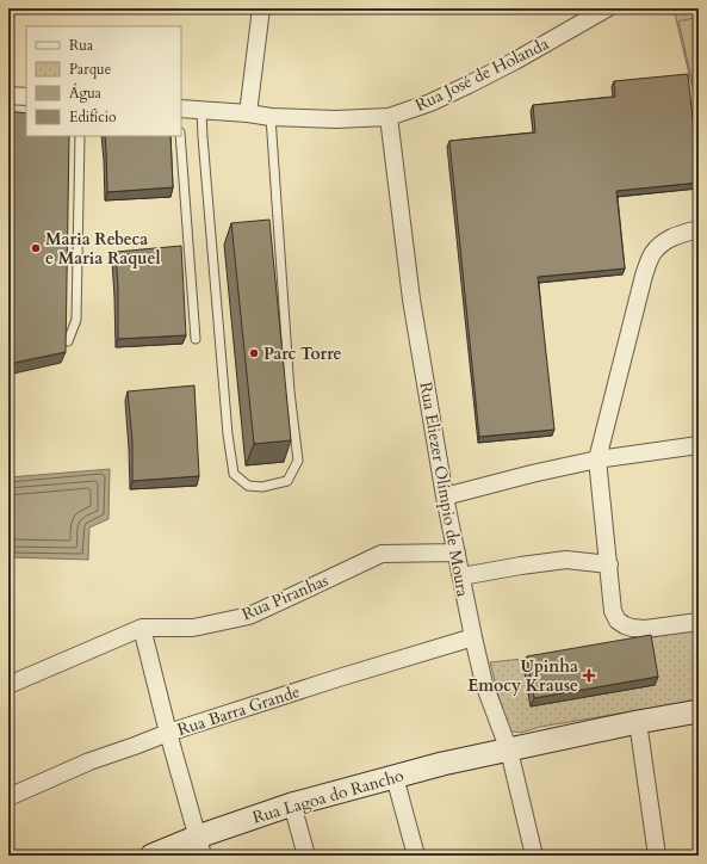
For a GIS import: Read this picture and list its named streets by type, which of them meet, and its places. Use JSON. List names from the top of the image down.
{
  "streets": {
    "street": [
      "Rua José de Holanda",
      "Rua Eliezer Olímpio de Moura",
      "Rua Piranhas",
      "Rua Barra Grande",
      "Rua Lagoa do Rancho"
    ]
  },
  "crossings": [
    ["Rua José de Holanda", "Rua Eliezer Olímpio de Moura"],
    ["Rua Eliezer Olímpio de Moura", "Rua Piranhas"],
    ["Rua Eliezer Olímpio de Moura", "Rua Barra Grande"],
    ["Rua Eliezer Olímpio de Moura", "Rua Lagoa do Rancho"]
  ],
  "places": {
    "other": ["Maria Rebeca e Maria Raquel", "Parc Torre"],
    "health": ["Upinha Emocy Krause"]
  },
  "legend": [
    "Rua",
    "Parque",
    "Água",
    "Edifício"
  ]
}
